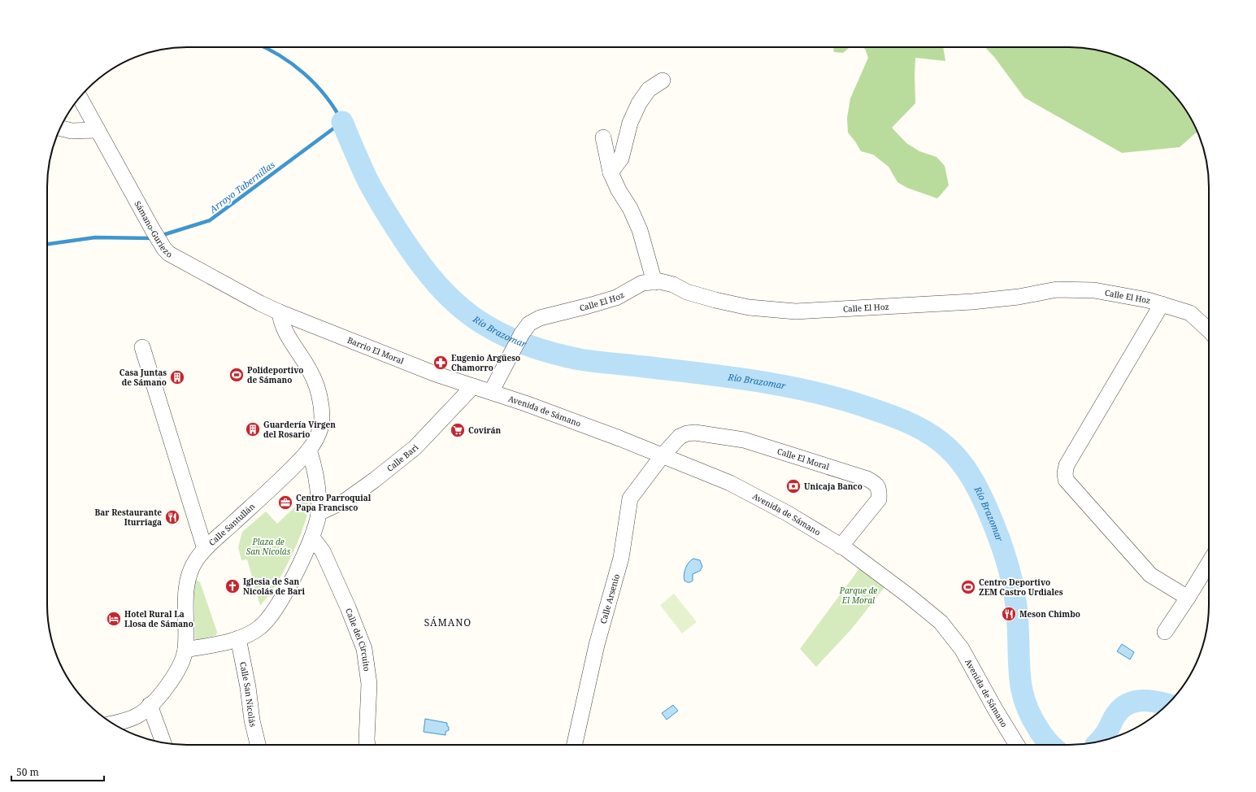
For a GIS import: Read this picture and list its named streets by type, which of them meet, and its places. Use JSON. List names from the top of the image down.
{
  "streets": {
    "street": [
      "Sámano-Guriezo",
      "Calle El Hoz",
      "Barrio El Moral",
      "Avenida de Sámano",
      "Calle Bari",
      "Calle El Moral",
      "Calle Santullán",
      "Calle Arsenio",
      "Calle del Circuito",
      "Calle San Nicolás"
    ]
  },
  "crossings": [
    ["Sámano-Guriezo", "Barrio El Moral"],
    ["Sámano-Guriezo", "Calle Santullán"],
    ["Calle El Hoz", "Avenida de Sámano"],
    ["Barrio El Moral", "Avenida de Sámano"],
    ["Barrio El Moral", "Calle Bari"],
    ["Barrio El Moral", "Calle Santullán"],
    ["Avenida de Sámano", "Calle Bari"],
    ["Avenida de Sámano", "Calle El Moral"],
    ["Avenida de Sámano", "Calle Arsenio"],
    ["Calle El Moral", "Calle Arsenio"]
  ],
  "districts": ["SÁMANO"],
  "water": ["Arroyo Tabernillas", "Río Brazomar"],
  "parks": ["Plaza de San Nicolás", "Parque de El Moral"],
  "places": {
    "pharmacy": ["Eugenio Argüeso Chamorro"],
    "sports": ["Polideportivo de Sámano", "Centro Deportivo ZEM Castro Urdiales"],
    "building": ["Casa Juntas de Sámano", "Guardería Virgen del Rosario"],
    "supermarket": ["Covirán"],
    "bank": ["Unicaja Banco"],
    "office": ["Centro Parroquial Papa Francisco"],
    "restaurant": ["Bar Restaurante Iturriaga", "Meson Chimbo"],
    "church": ["Iglesia de San Nicolás de Bari"],
    "hotel": ["Hotel Rural La Llosa de Sámano"]
  },
  "scale_bar": "50 m"
}
